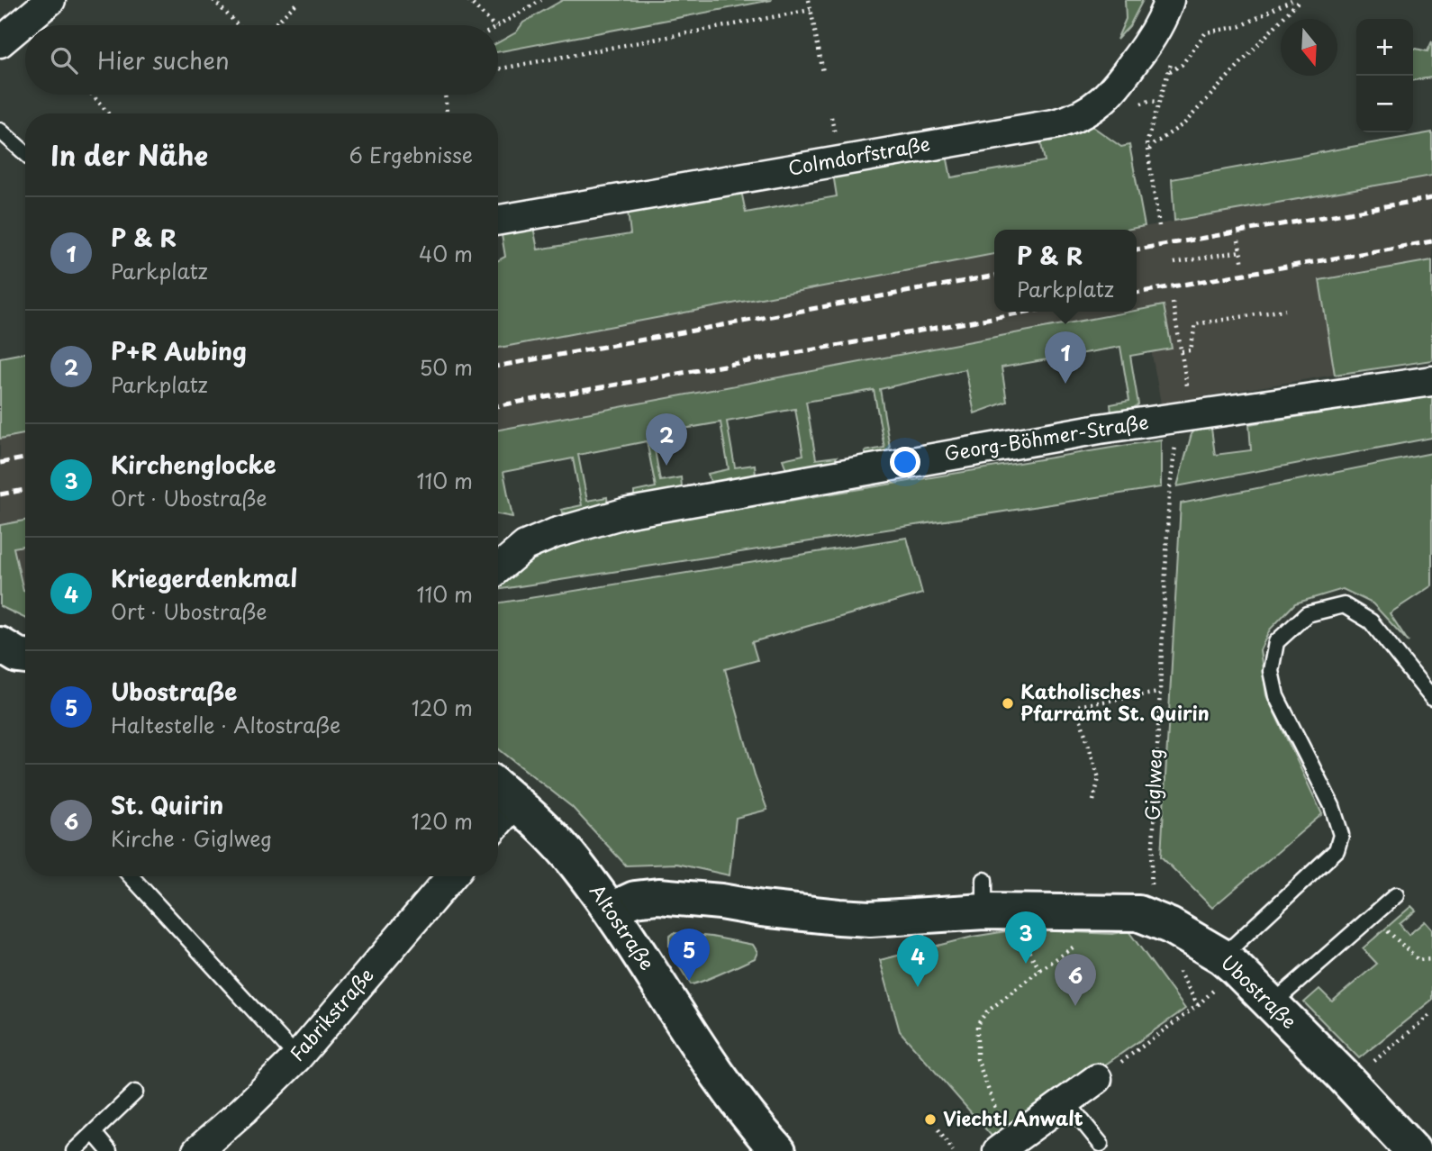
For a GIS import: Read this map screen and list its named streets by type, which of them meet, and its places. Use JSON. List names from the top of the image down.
{
  "streets": {
    "street": [
      "Colmdorfstraße",
      "Georg-Böhmer-Straße",
      "Altostraße",
      "Ubostraße",
      "Fabrikstraße"
    ],
    "path": ["Giglweg"]
  },
  "crossings": [
    ["Georg-Böhmer-Straße", "Giglweg"],
    ["Altostraße", "Ubostraße"]
  ],
  "places": ["Katholisches Pfarramt St. Quirin", "Viechtl Anwalt"],
  "north": "bottom",
  "page": {
    "map_buttons": ["+", "−"],
    "search": "Hier suchen",
    "heading": ["In der Nähe", "6 Ergebnisse"],
    "list": [
      {
        "mark": "1",
        "name": "P & R",
        "note": "Parkplatz",
        "value": "40 m"
      },
      {
        "mark": "2",
        "name": "P+R Aubing",
        "note": "Parkplatz",
        "value": "50 m"
      },
      {
        "mark": "3",
        "name": "Kirchenglocke",
        "note": "Ort · Ubostraße",
        "value": "110 m"
      },
      {
        "mark": "4",
        "name": "Kriegerdenkmal",
        "note": "Ort · Ubostraße",
        "value": "110 m"
      },
      {
        "mark": "5",
        "name": "Ubostraße",
        "note": "Haltestelle · Altostraße",
        "value": "120 m"
      },
      {
        "mark": "6",
        "name": "St. Quirin",
        "note": "Kirche · Giglweg",
        "value": "120 m"
      }
    ],
    "popup": ["P & R", "Parkplatz"],
    "pins": [
      "1",
      "2",
      "3",
      "5",
      "4",
      "6"
    ]
  }
}
